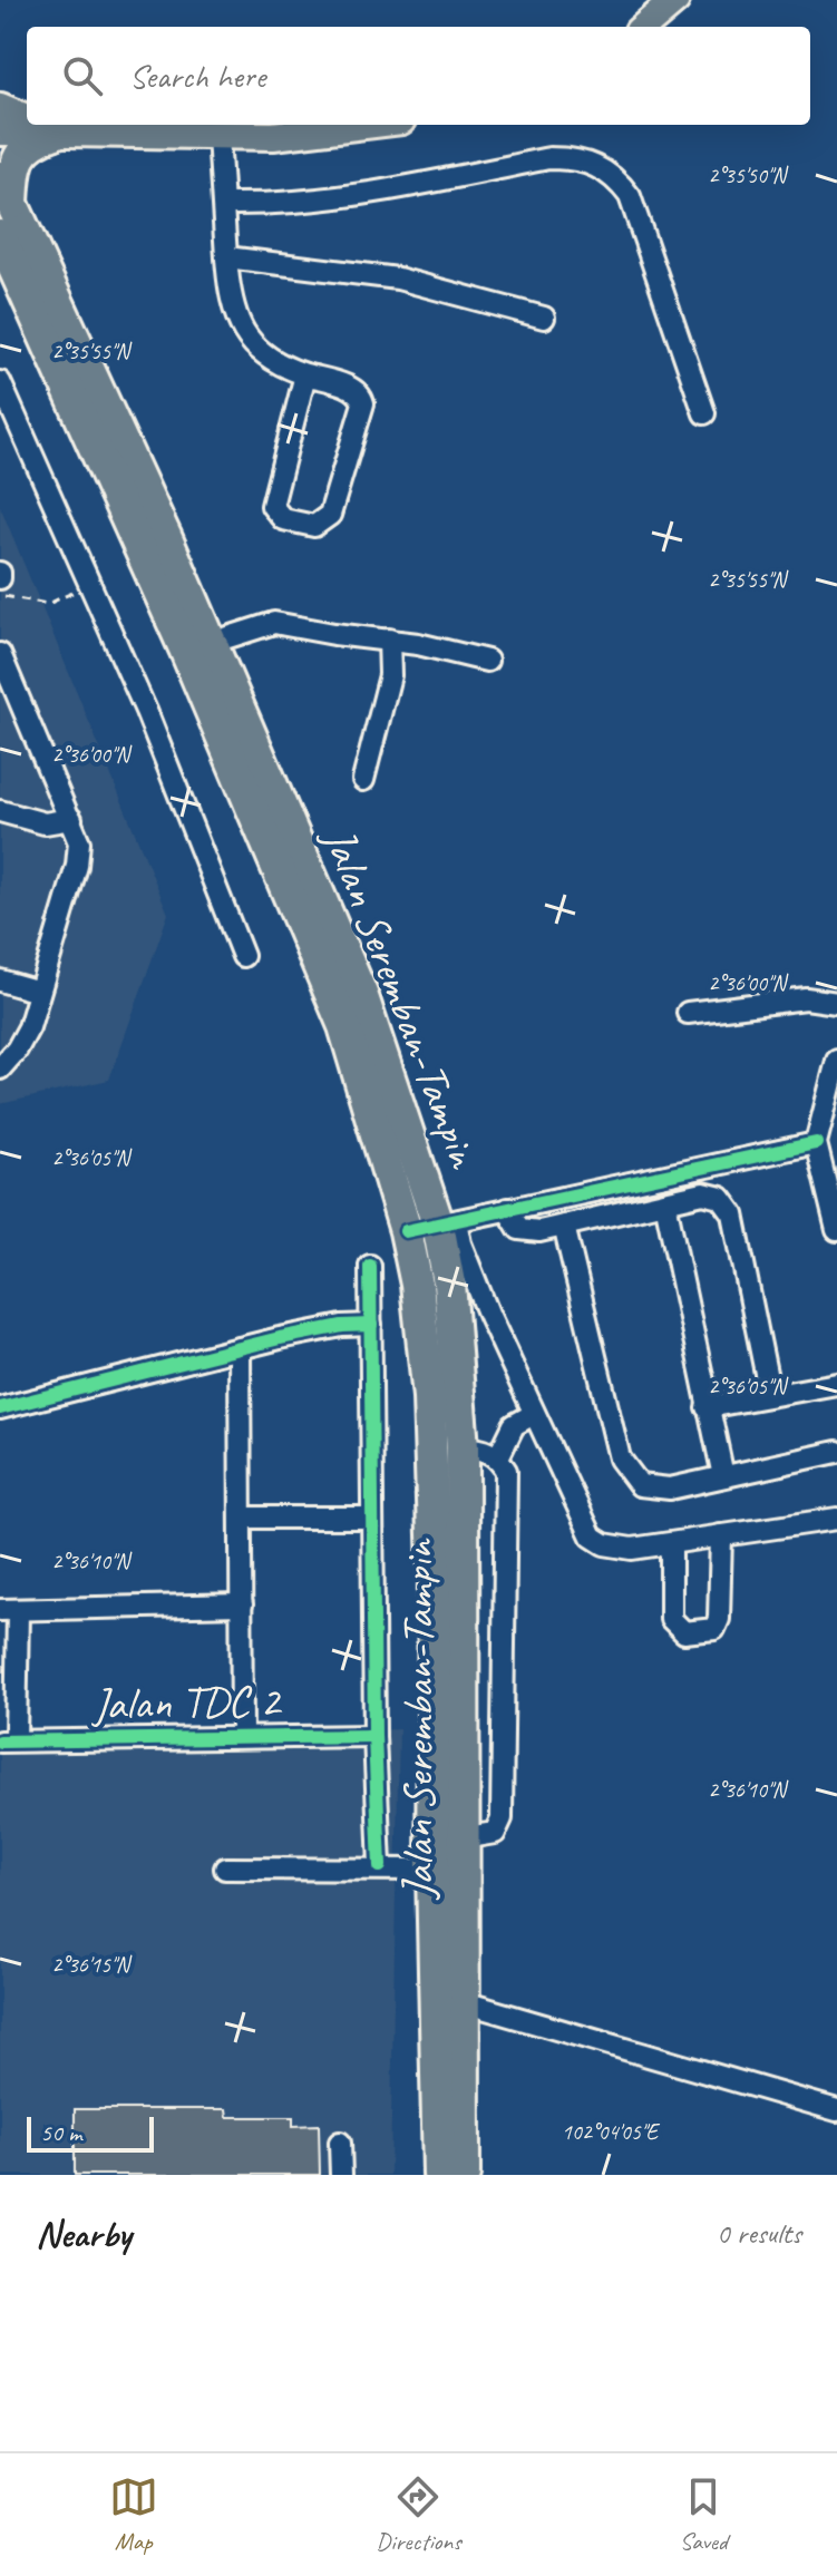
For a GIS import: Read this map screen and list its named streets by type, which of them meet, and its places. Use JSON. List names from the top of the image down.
{
  "streets": {
    "highway": ["Jalan Seremban-Tampin"],
    "street": ["Jalan TDC 2"]
  },
  "scale_bar": "50 m",
  "page": {
    "search": "Search here",
    "scale": "50 m",
    "heading": ["Nearby", "0 results"],
    "nav": ["Map", "Directions", "Saved"]
  },
  "coordinates": [
    "2°35'50\"N",
    "2°35'55\"N",
    "2°36'00\"N",
    "2°36'05\"N",
    "2°36'10\"N",
    "2°36'15\"N",
    "102°04'05\"E"
  ]
}
